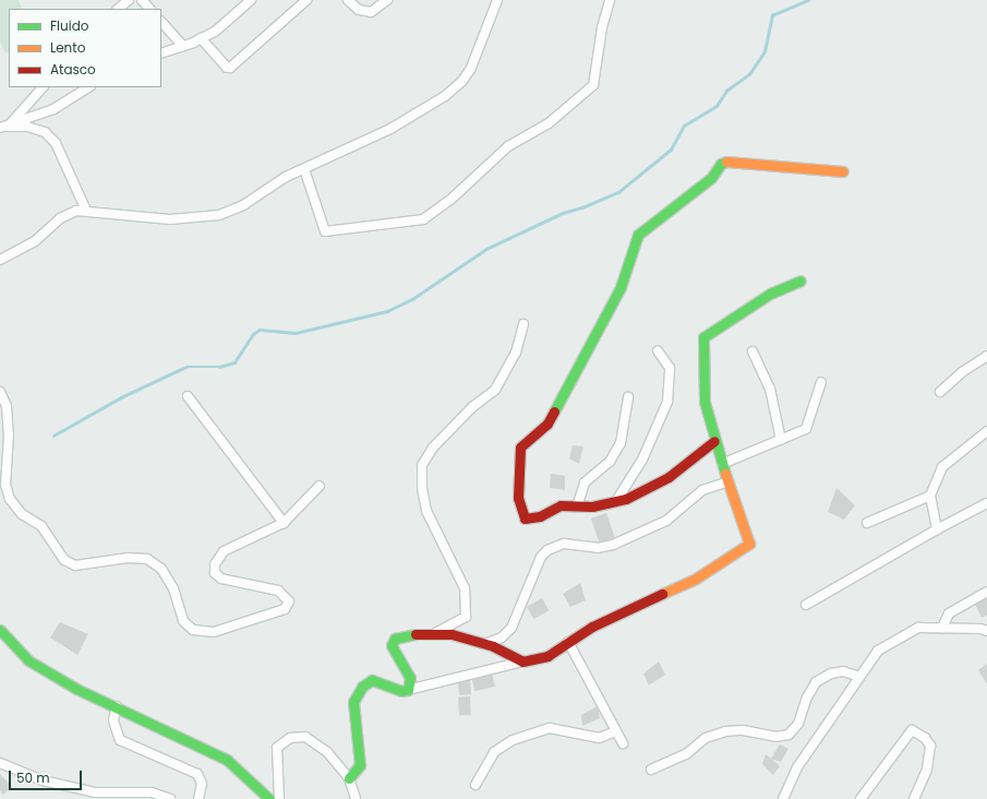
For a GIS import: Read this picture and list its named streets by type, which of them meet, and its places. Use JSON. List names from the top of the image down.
{
  "legend": ["Fluido", "Lento", "Atasco"],
  "scale_bar": "50 m"
}
